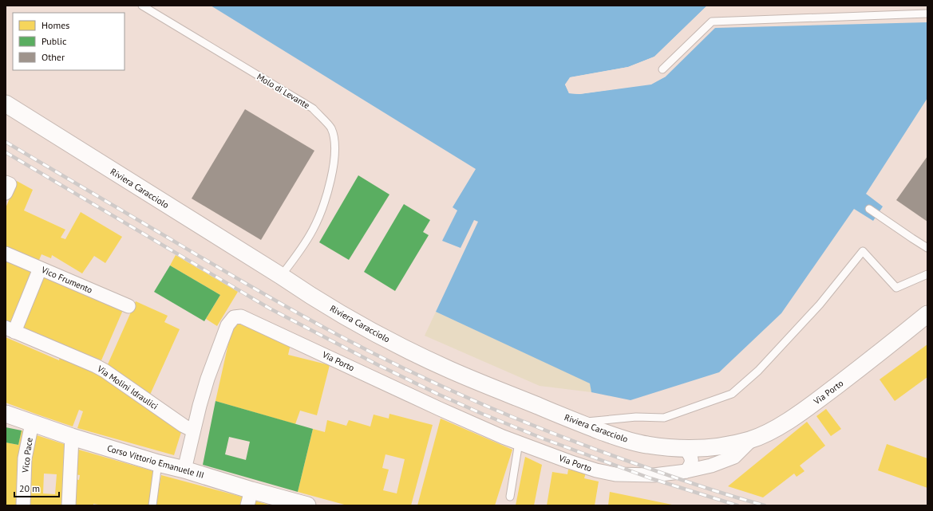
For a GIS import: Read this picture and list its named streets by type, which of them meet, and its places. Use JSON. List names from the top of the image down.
{
  "streets": {
    "street": [
      "Riviera Caracciolo",
      "Vico Frumento",
      "Via Porto",
      "Via Molini Idraulici",
      "Vico Pace",
      "Corso Vittorio Emanuele III"
    ],
    "lane": ["Molo di Levante"]
  },
  "crossings": [
    ["Molo di Levante", "Riviera Caracciolo"],
    ["Riviera Caracciolo", "Via Porto"],
    ["Via Porto", "Via Molini Idraulici"],
    ["Via Porto", "Corso Vittorio Emanuele III"],
    ["Vico Pace", "Corso Vittorio Emanuele III"]
  ],
  "legend": ["Homes", "Public", "Other"],
  "scale_bar": "20 m"
}
